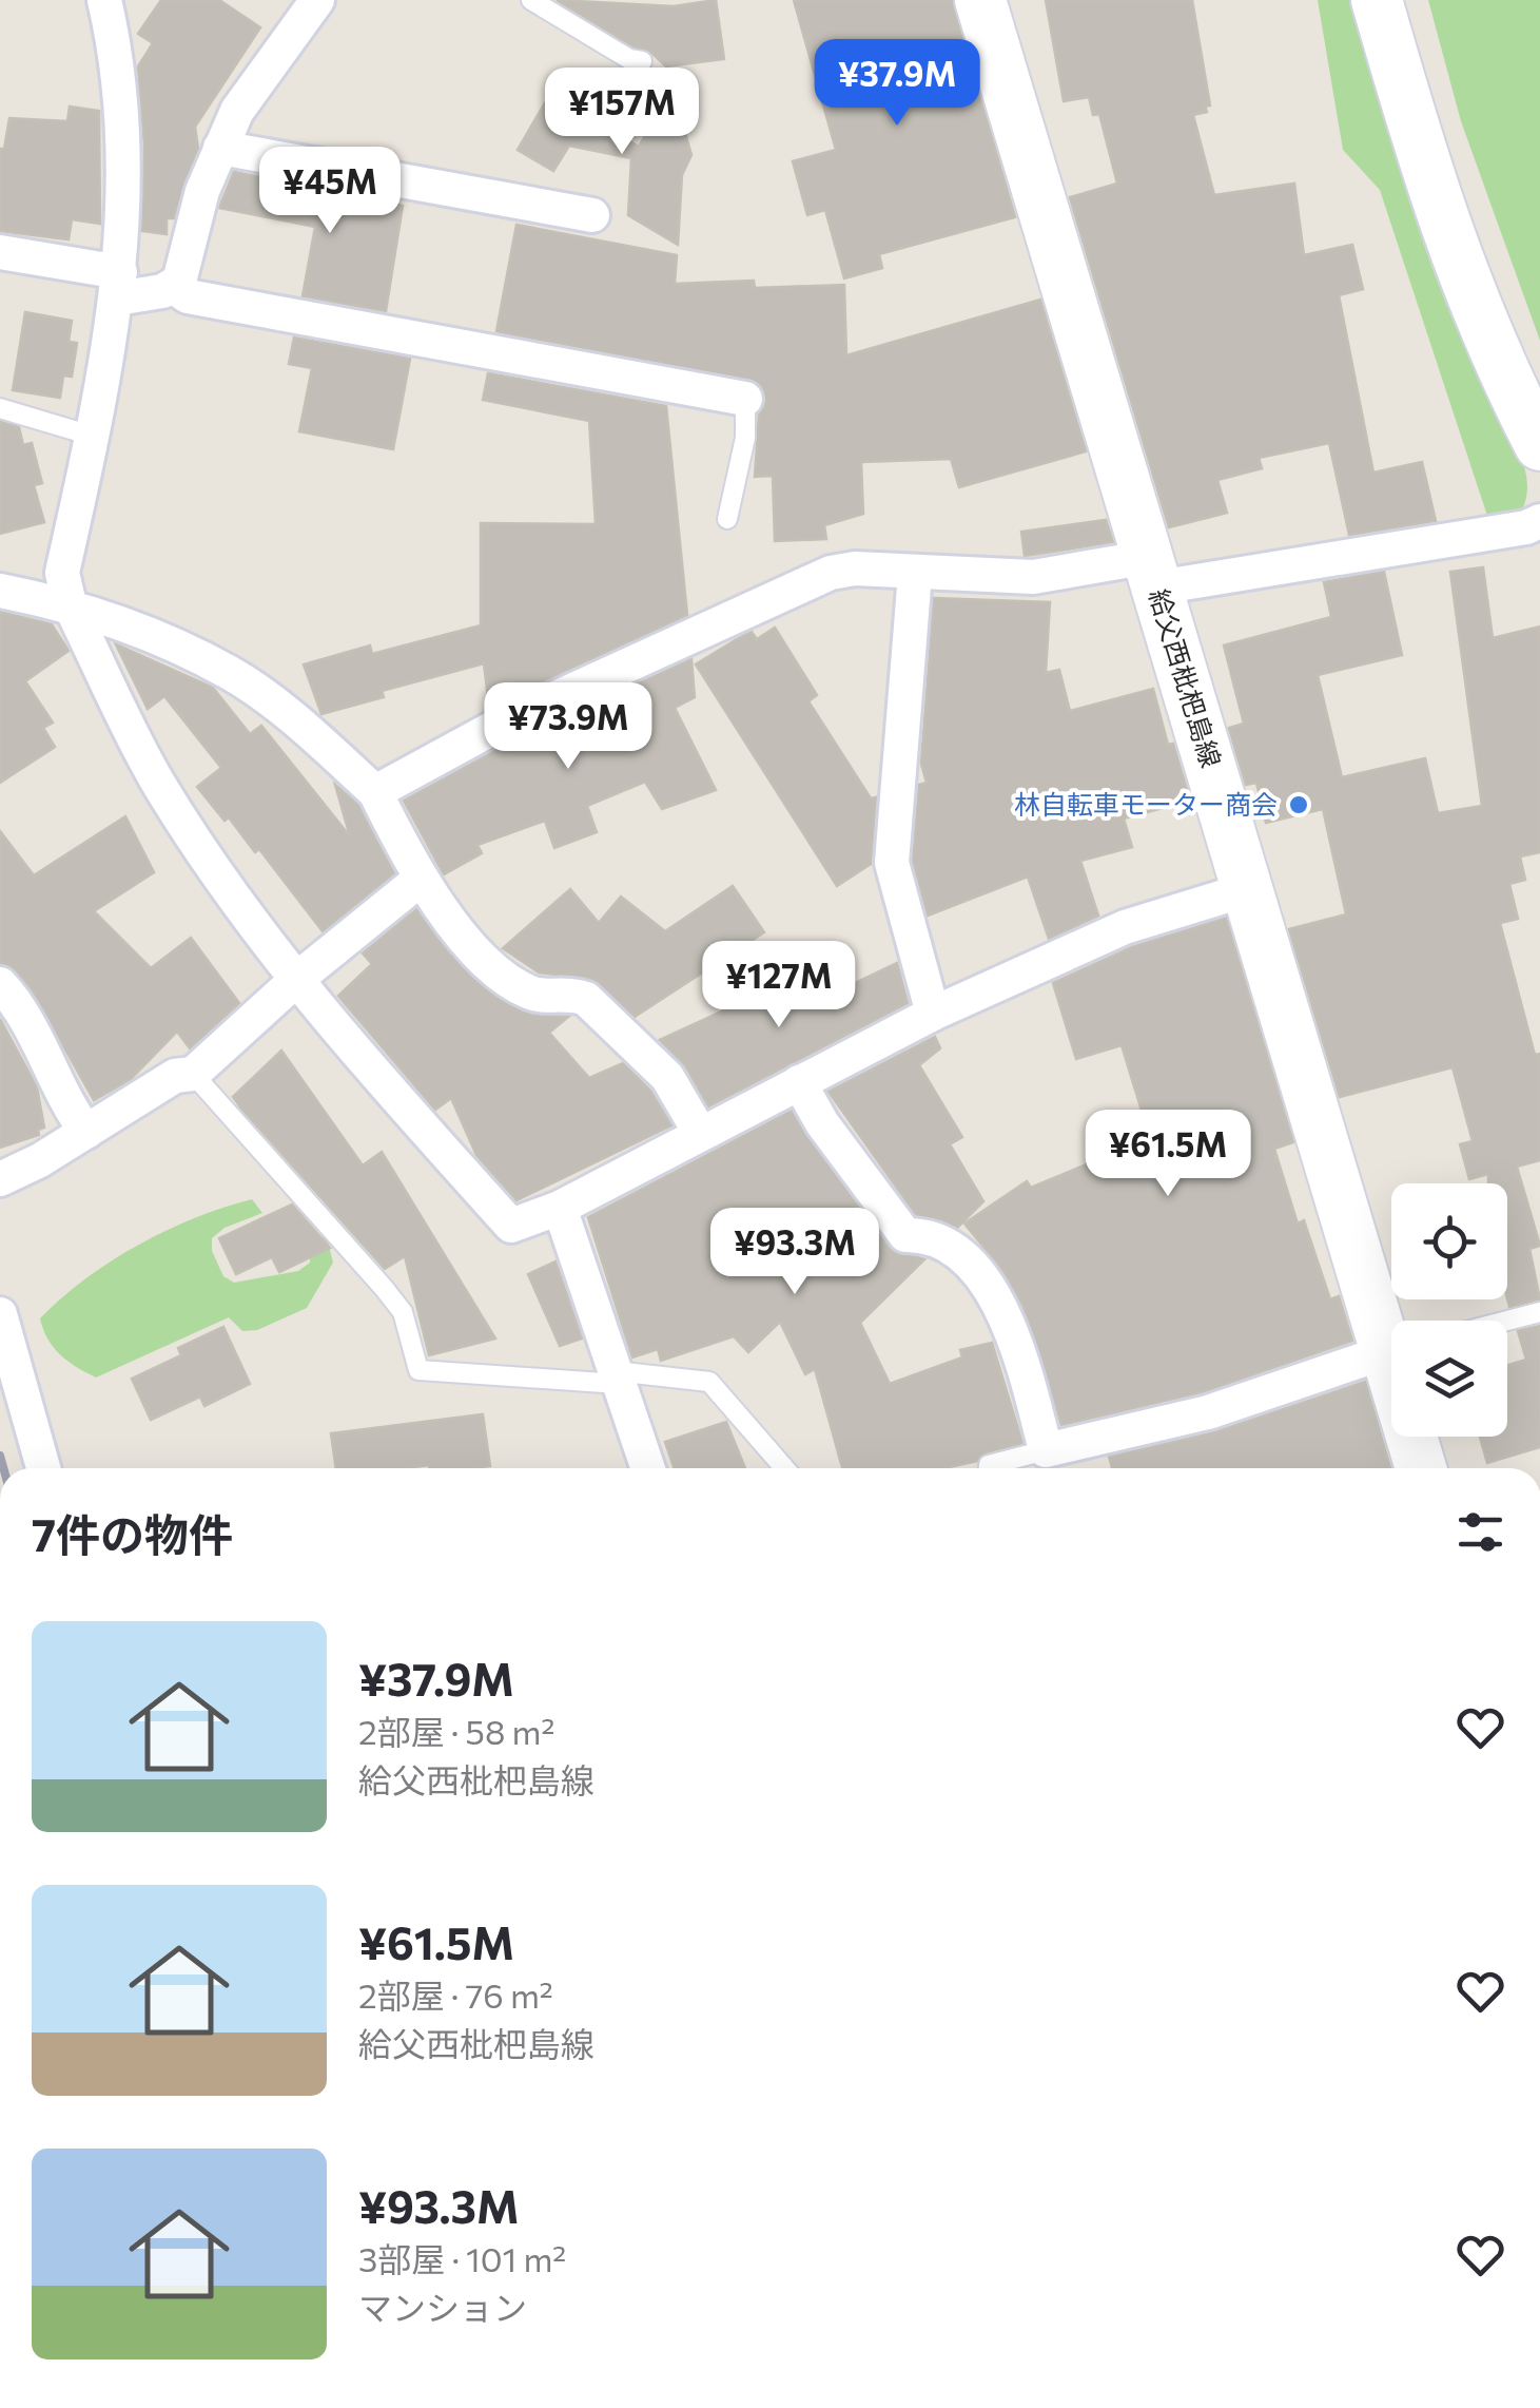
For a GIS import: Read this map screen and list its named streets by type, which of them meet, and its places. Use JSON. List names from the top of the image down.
{
  "streets": {
    "main road": ["給父西枇杷島線"]
  },
  "places": ["林自転車モーター商会"],
  "page": {
    "price": [
      "¥37.9M",
      "¥157M",
      "¥45M",
      "¥73.9M",
      "¥127M",
      "¥61.5M",
      "¥93.3M"
    ],
    "heading": "7件の物件",
    "list": [
      {
        "name": "¥37.9M",
        "note": "2部屋 · 58 m² · 給父西枇杷島線"
      },
      {
        "name": "¥61.5M",
        "note": "2部屋 · 76 m² · 給父西枇杷島線"
      },
      {
        "name": "¥93.3M",
        "note": "3部屋 · 101 m² · マンション"
      }
    ]
  }
}
